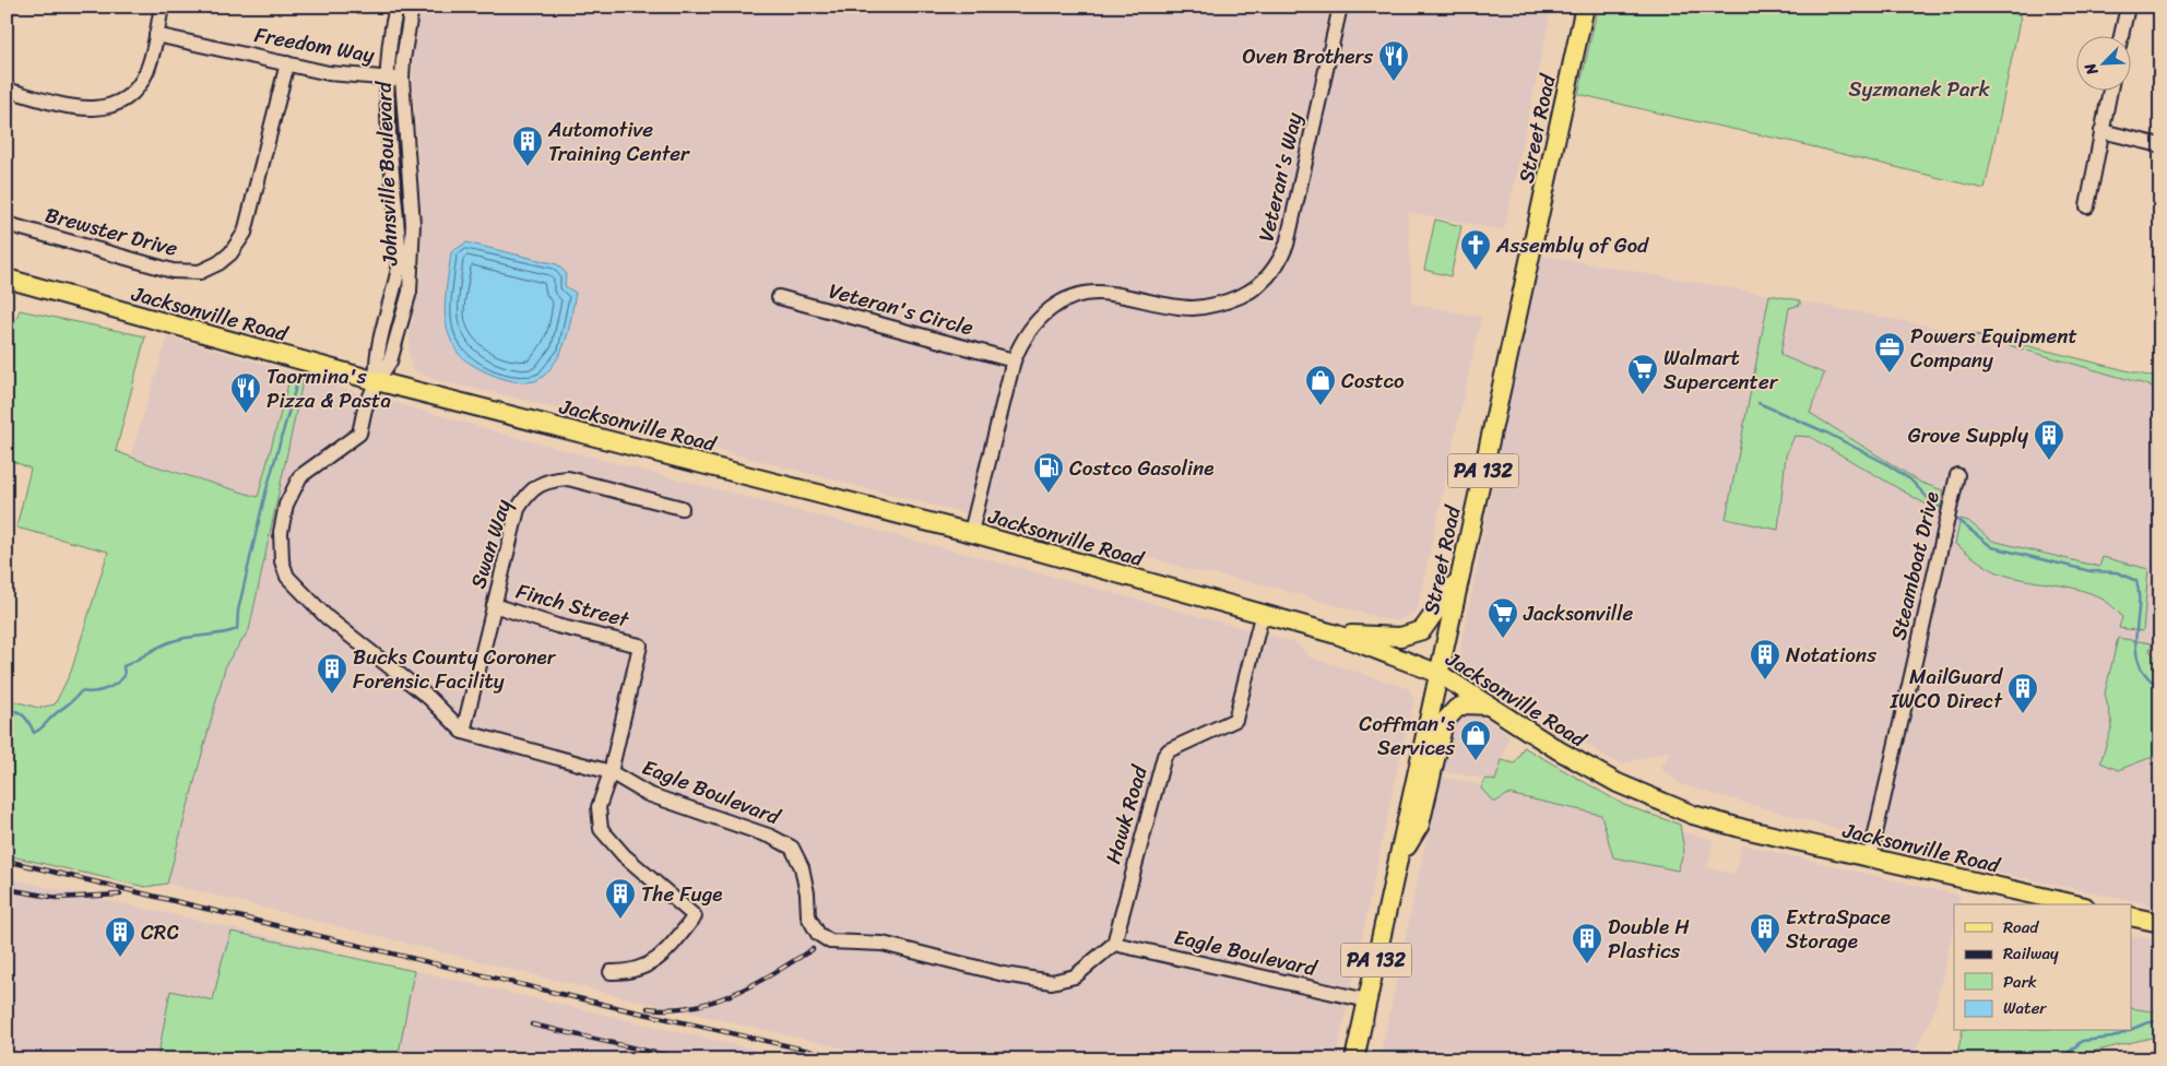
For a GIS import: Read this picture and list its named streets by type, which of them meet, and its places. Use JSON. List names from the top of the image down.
{
  "streets": {
    "main road": ["Street Road", "Jacksonville Road", "PA 132"],
    "street": [
      "Freedom Way",
      "Johnsville Boulevard",
      "Veteran's Way",
      "Brewster Drive",
      "Veteran's Circle",
      "Swan Way",
      "Steamboat Drive",
      "Finch Street",
      "Eagle Boulevard",
      "Hawk Road"
    ]
  },
  "crossings": [
    ["Freedom Way", "Johnsville Boulevard"],
    ["Freedom Way", "Brewster Drive"],
    ["Street Road", "Jacksonville Road"],
    ["Street Road", "Eagle Boulevard"],
    ["Johnsville Boulevard", "Jacksonville Road"],
    ["Veteran's Way", "Veteran's Circle"],
    ["Veteran's Way", "Jacksonville Road"],
    ["Jacksonville Road", "Steamboat Drive"],
    ["Jacksonville Road", "Hawk Road"],
    ["Swan Way", "Finch Street"],
    ["Swan Way", "Eagle Boulevard"],
    ["Finch Street", "Eagle Boulevard"],
    ["Eagle Boulevard", "Hawk Road"]
  ],
  "parks": ["Syzmanek Park"],
  "places": {
    "restaurant": ["Oven Brothers", "Taormina's Pizza & Pasta"],
    "building": [
      "Automotive Training Center",
      "Grove Supply",
      "Notations",
      "Bucks County Coroner Forensic Facility",
      "MailGuard IWCO Direct",
      "The Fuge",
      "ExtraSpace Storage",
      "CRC",
      "Double H Plastics"
    ],
    "church": ["Assembly of God"],
    "office": ["Powers Equipment Company"],
    "supermarket": ["Walmart Supercenter", "Jacksonville"],
    "shop": ["Costco", "Coffman's Services"],
    "fuel station": ["Costco Gasoline"]
  },
  "legend": [
    "Road",
    "Railway",
    "Park",
    "Water"
  ],
  "north": "bottom left"
}
